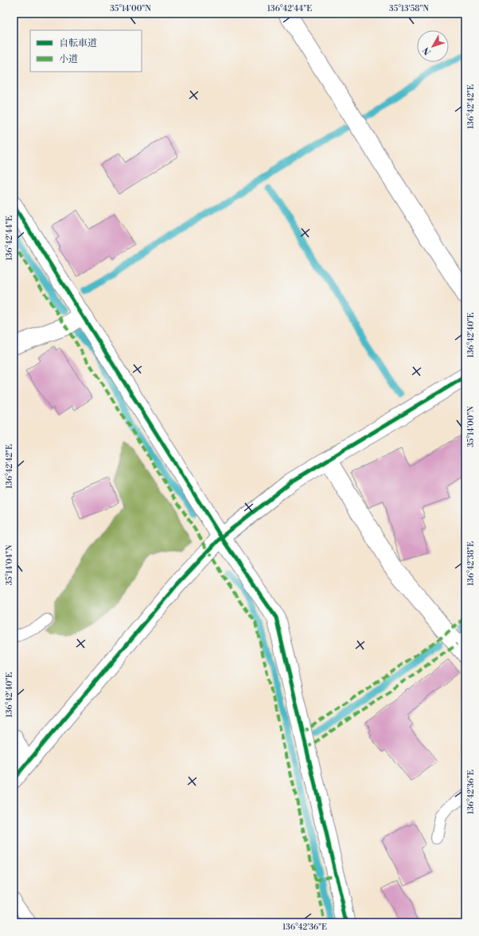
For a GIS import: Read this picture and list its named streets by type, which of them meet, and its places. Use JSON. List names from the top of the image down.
{
  "legend": ["自転車道", "小道"],
  "north": "bottom left",
  "coordinates": [
    "35°14'00\"N",
    "136°42'44\"E",
    "35°13'58\"N",
    "136°42'42\"E",
    "136°42'40\"E",
    "136°42'38\"E",
    "35°14'04\"N",
    "136°42'36\"E"
  ]
}
